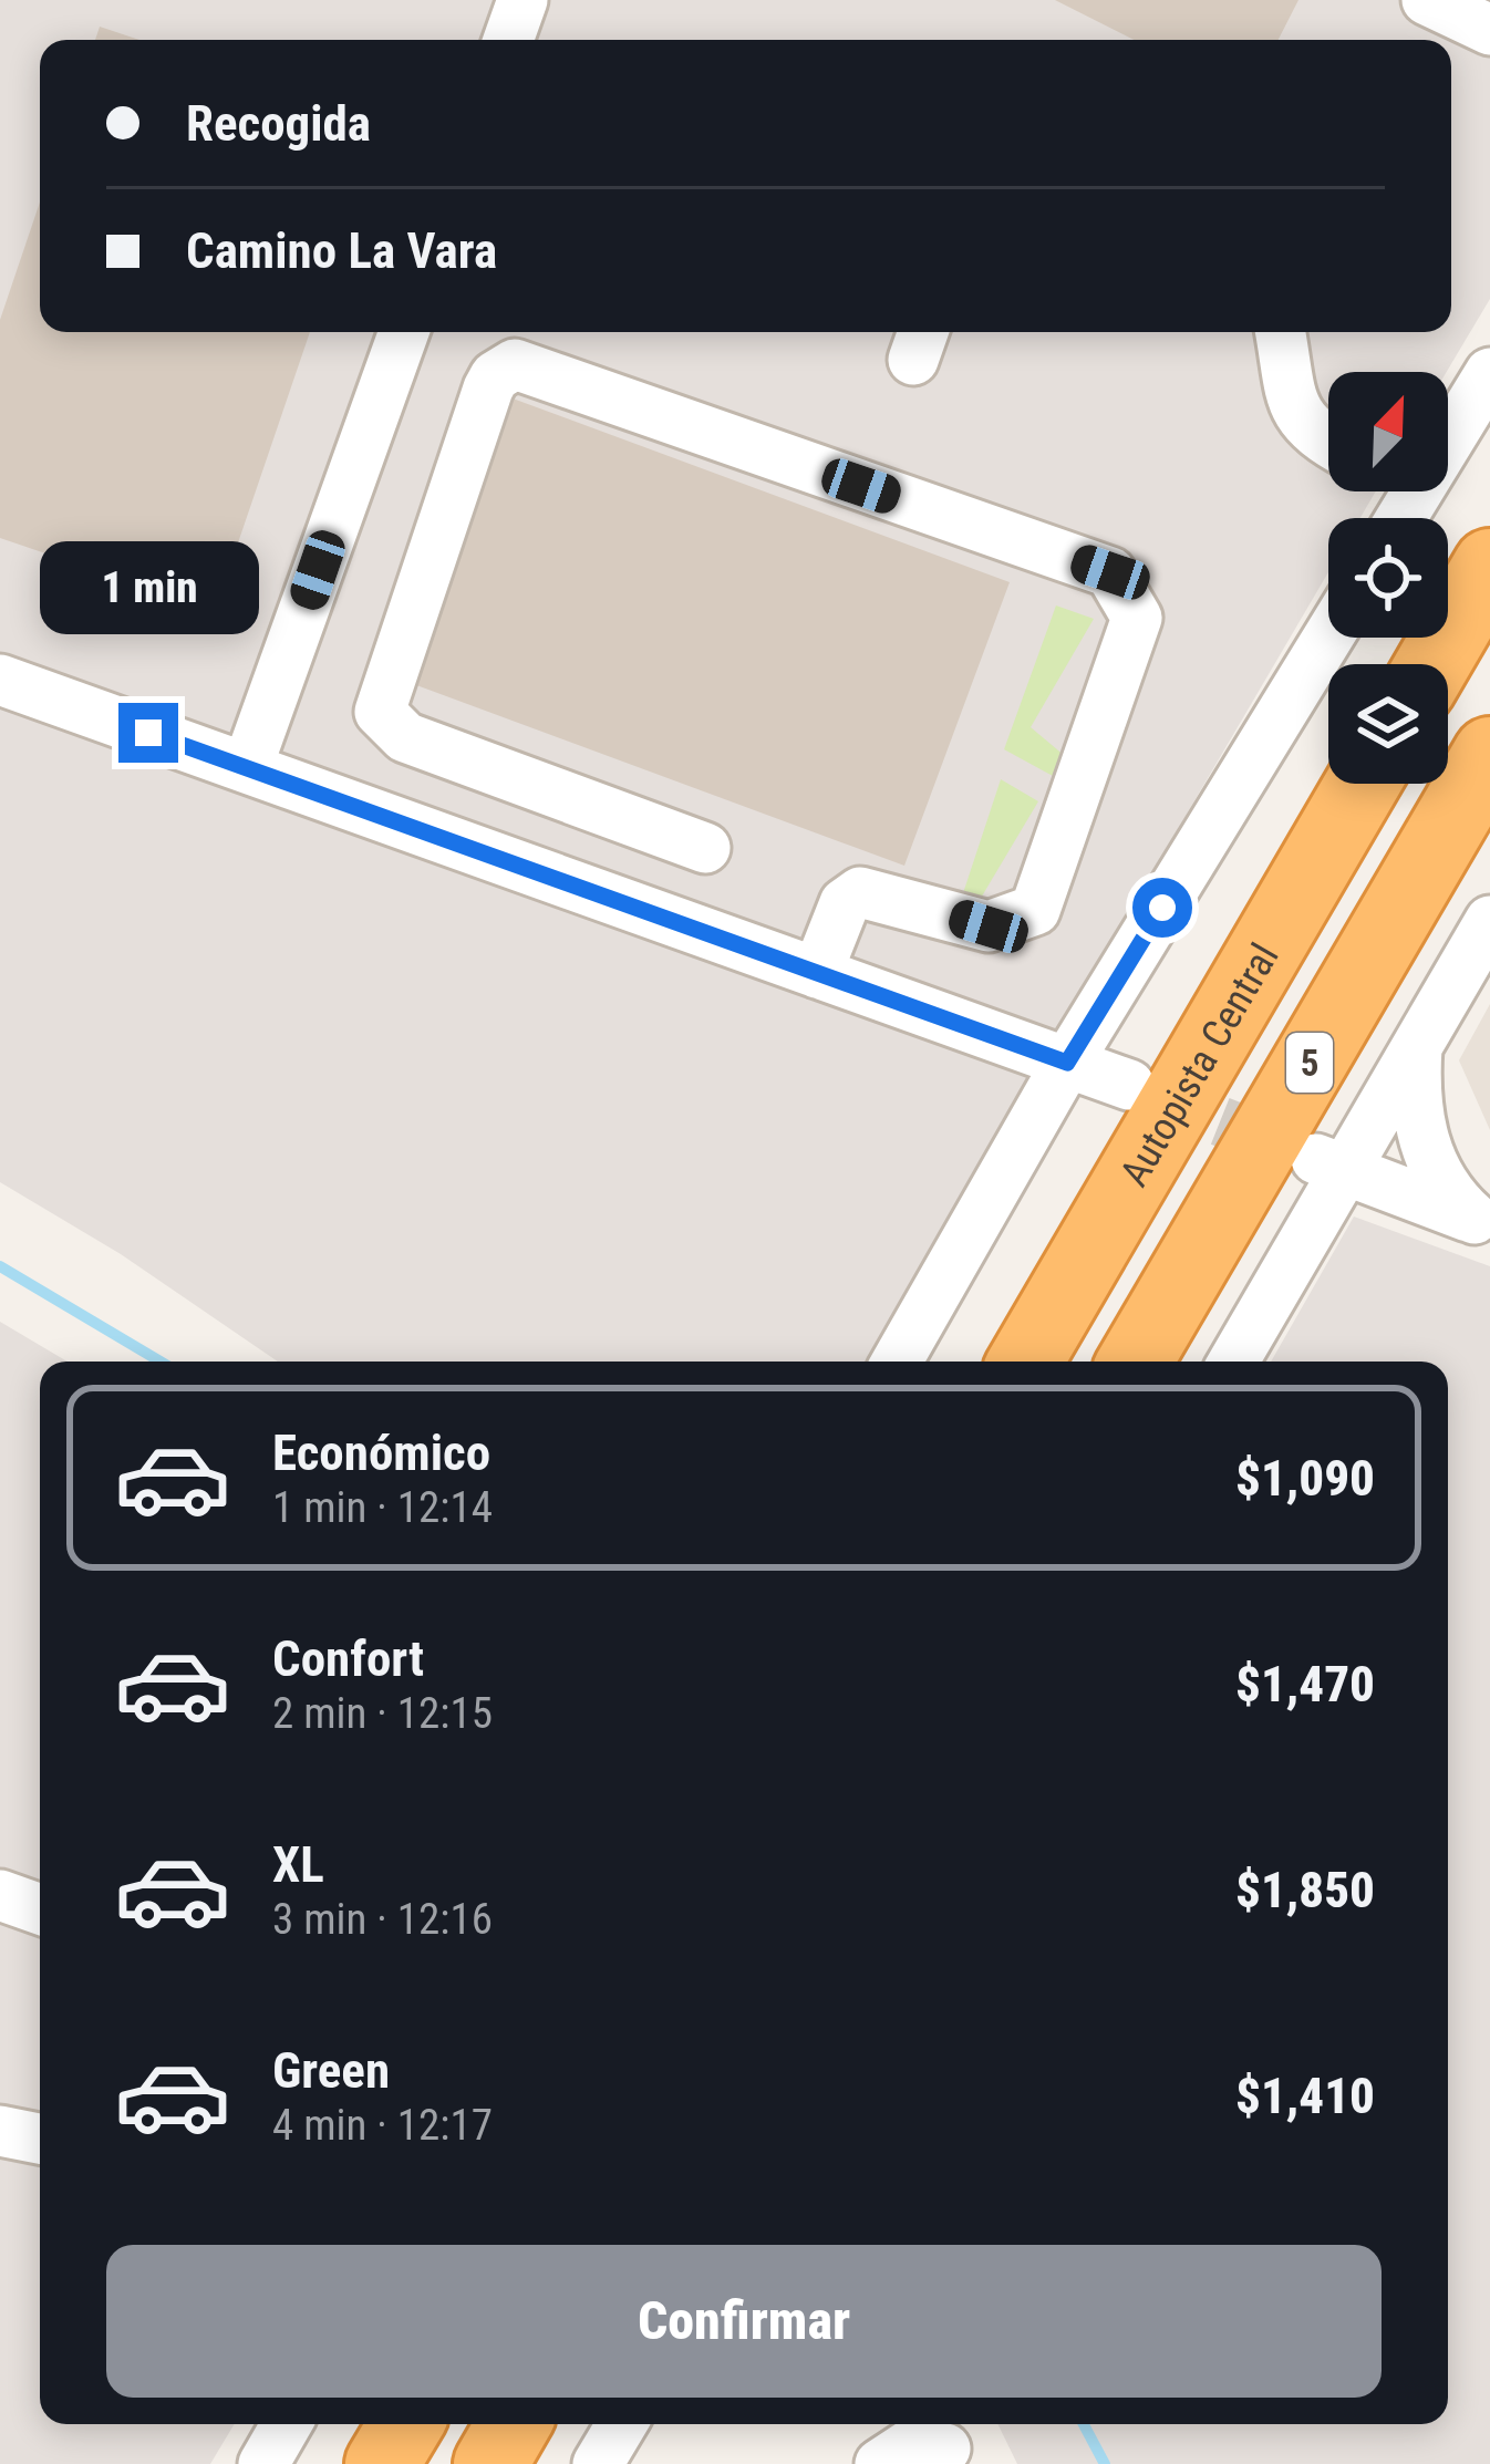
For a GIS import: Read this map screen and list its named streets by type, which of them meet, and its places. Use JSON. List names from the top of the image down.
{
  "streets": {
    "highway": ["5", "Autopista Central"]
  },
  "north": "top right",
  "page": {
    "banner": ["Recogida", "Camino La Vara"],
    "bubble": "1 min",
    "list": [
      {
        "name": "Económico",
        "note": "1 min · 12:14",
        "value": "$1,090"
      },
      {
        "name": "Confort",
        "note": "2 min · 12:15",
        "value": "$1,470"
      },
      {
        "name": "XL",
        "note": "3 min · 12:16",
        "value": "$1,850"
      },
      {
        "name": "Green",
        "note": "4 min · 12:17",
        "value": "$1,410"
      }
    ],
    "buttons": "Confirmar"
  }
}
